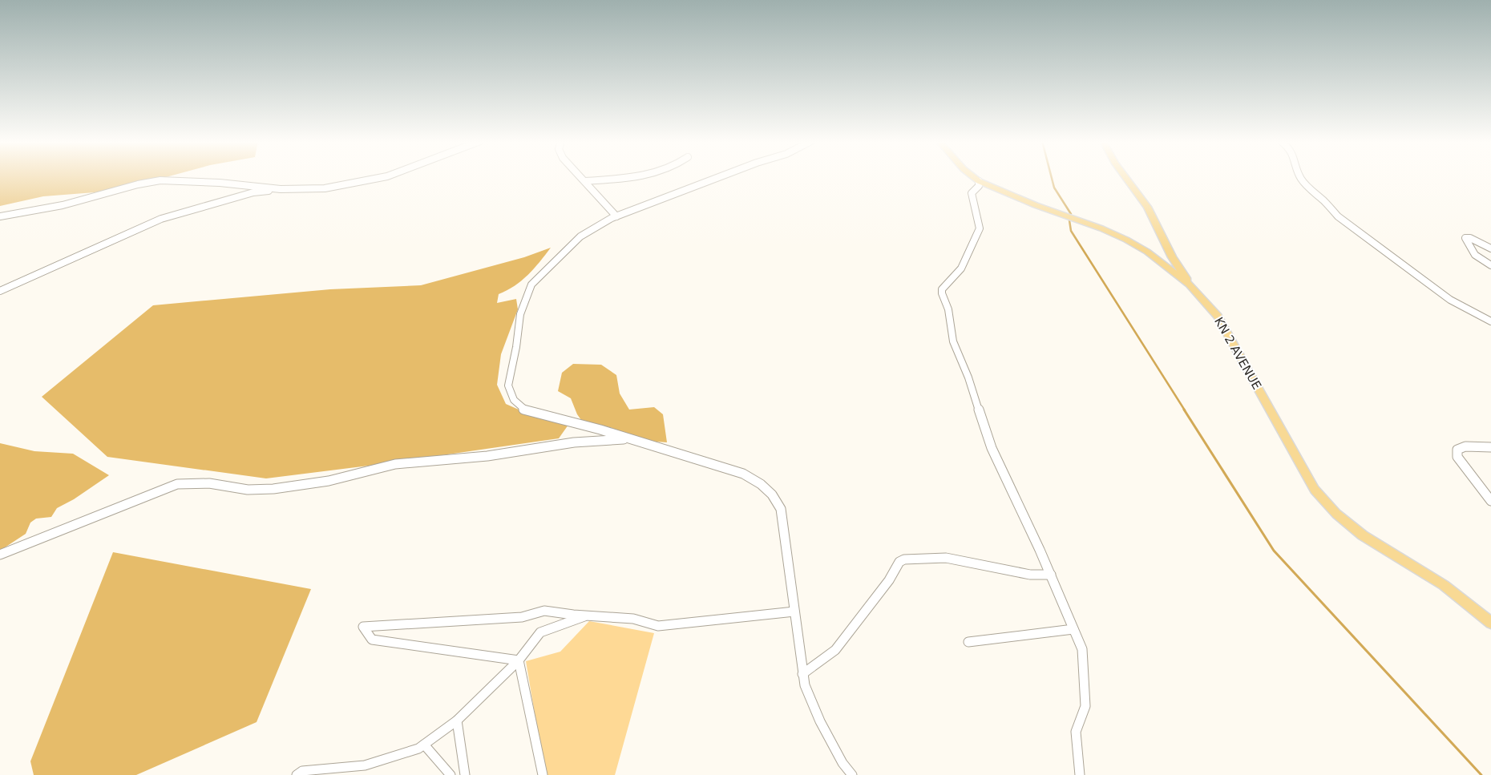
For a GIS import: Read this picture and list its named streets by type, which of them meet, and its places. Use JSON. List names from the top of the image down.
{
  "streets": {
    "main road": ["KN 2 AVENUE"]
  }
}
